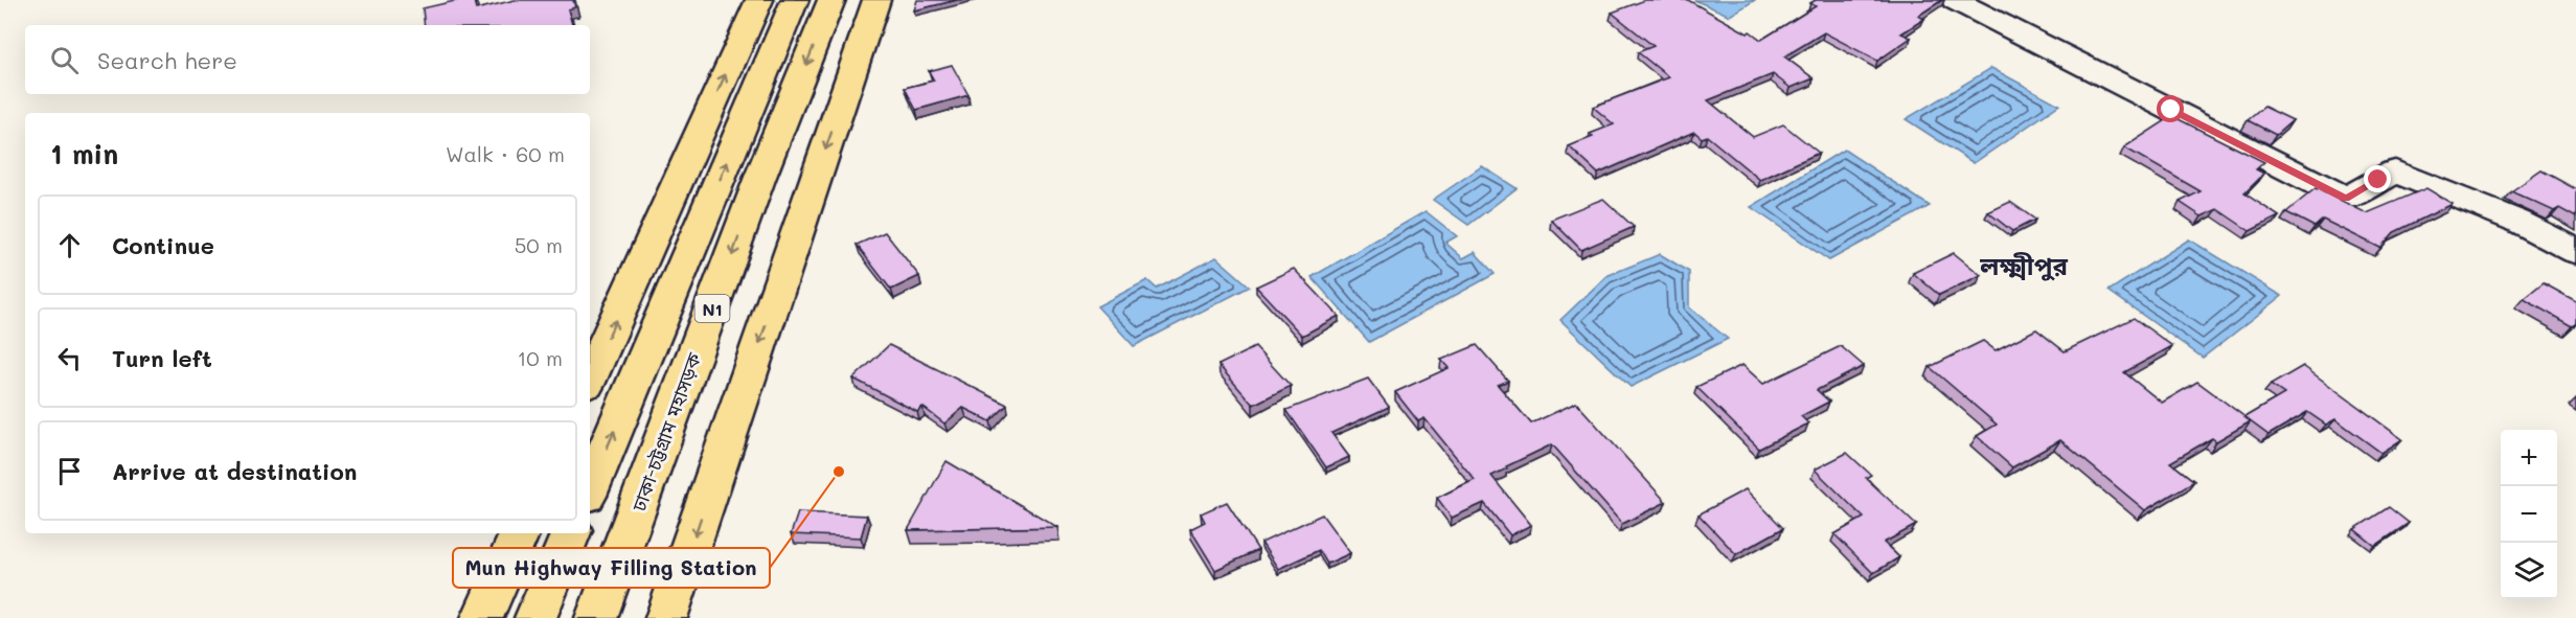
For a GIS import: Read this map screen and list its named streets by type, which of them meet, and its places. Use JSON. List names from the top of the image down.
{
  "streets": {
    "highway": ["N1", "ঢাকা-চট্টগ্রাম মহাসড়ক"]
  },
  "districts": ["লক্ষ্মীপুর"],
  "places": ["Mun Highway Filling Station"],
  "page": {
    "search": "Search here",
    "heading": ["1 min", "Walk · 60 m"],
    "list": [
      ["Continue", "50 m"],
      ["Turn left", "10 m"],
      "Arrive at destination"
    ],
    "map_buttons": ["+", "−"]
  }
}
